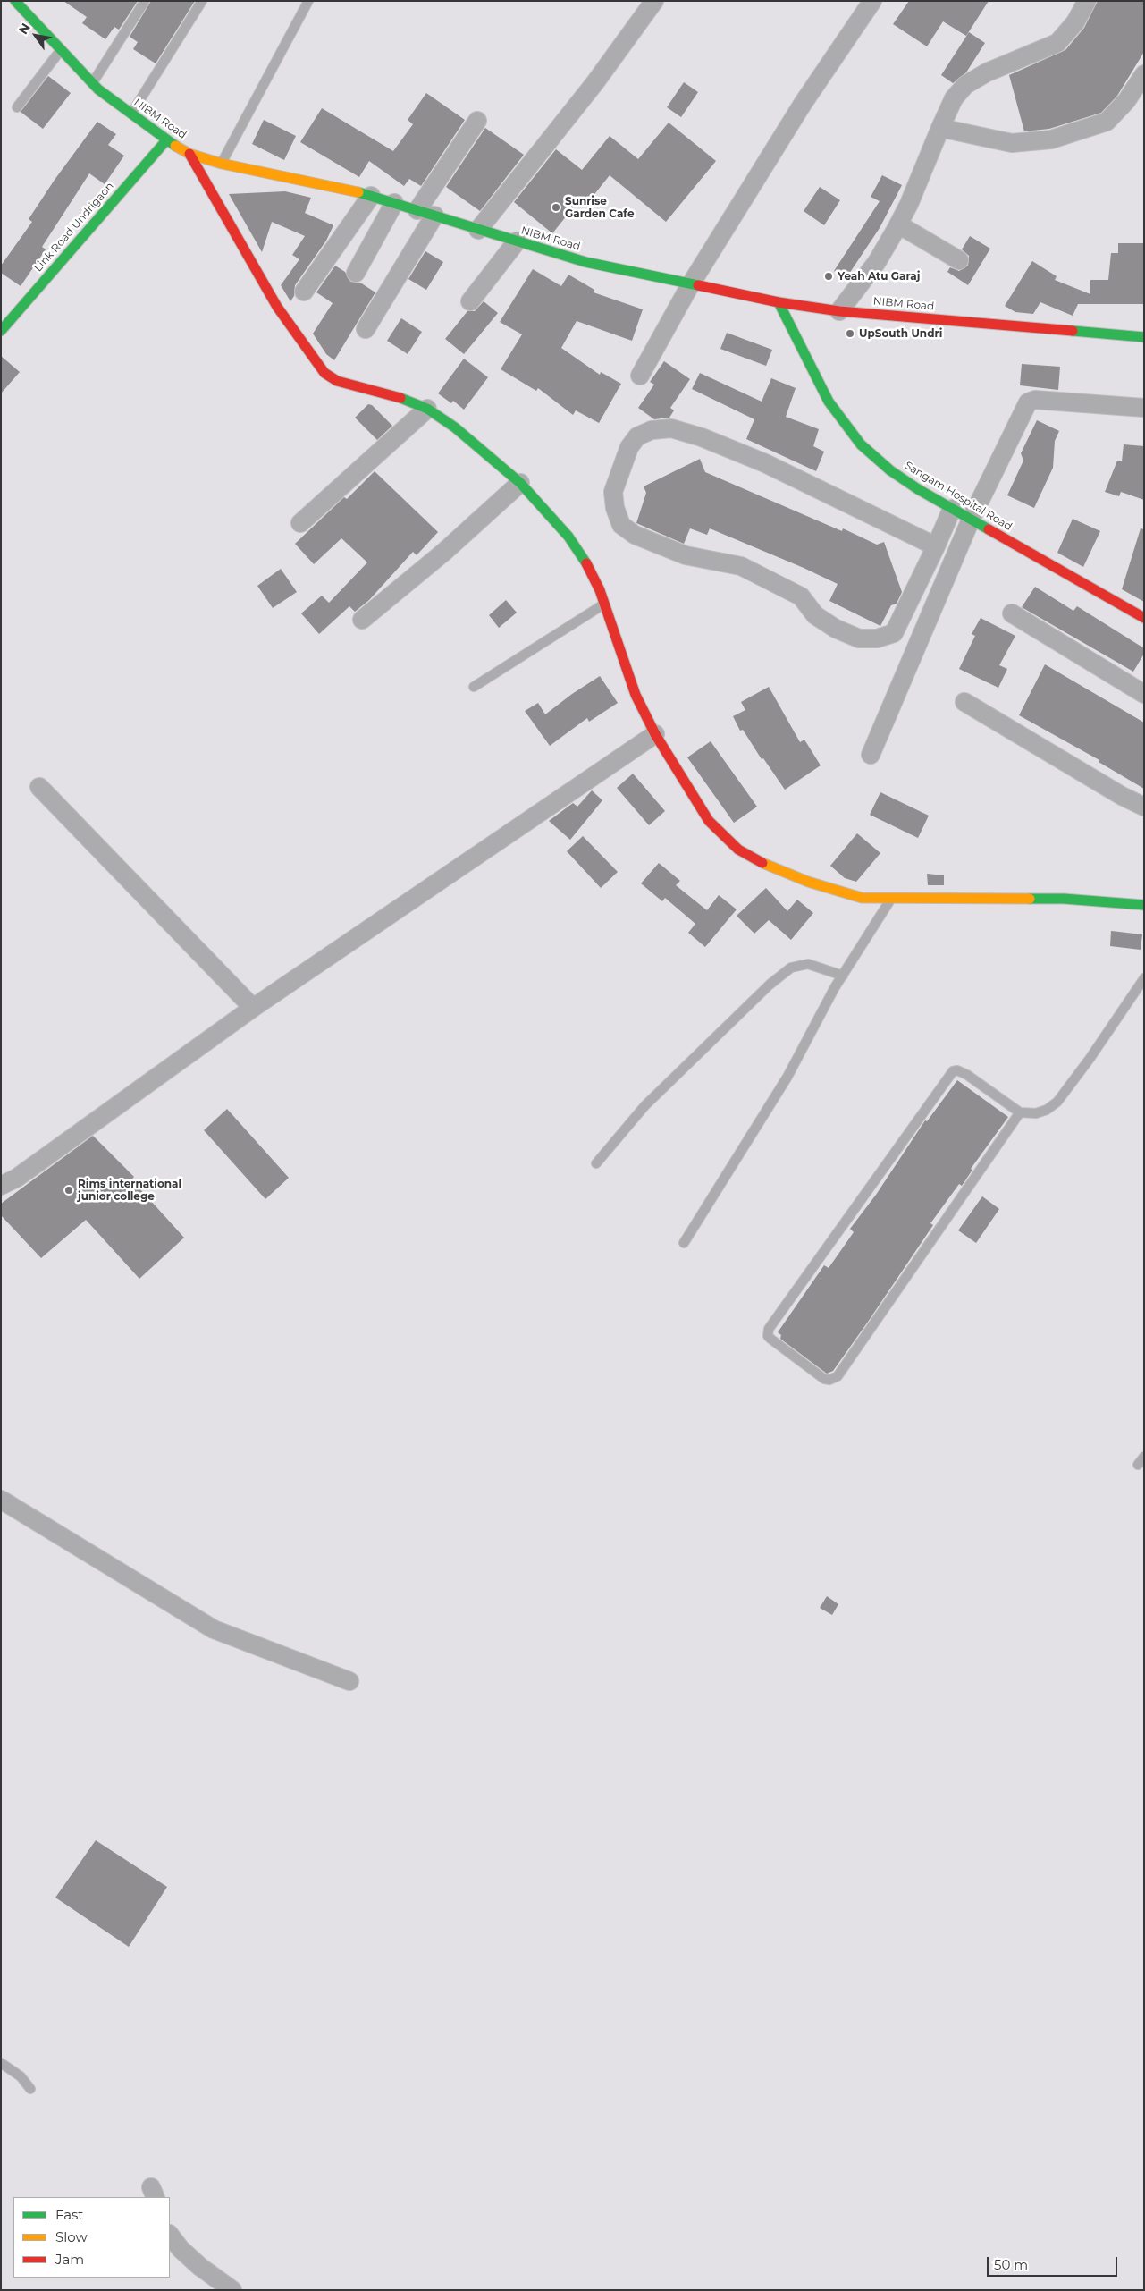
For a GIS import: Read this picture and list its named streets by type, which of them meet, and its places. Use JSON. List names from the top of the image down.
{
  "streets": {
    "main road": ["NIBM Road", "Link Road Undrigaon", "Sangam Hospital Road"]
  },
  "crossings": [
    ["NIBM Road", "Link Road Undrigaon"],
    ["NIBM Road", "Sangam Hospital Road"]
  ],
  "places": [
    "Sunrise Garden Cafe",
    "Yeah Atu Garaj",
    "UpSouth Undri",
    "Rims international junior college"
  ],
  "legend": ["Fast", "Slow", "Jam"],
  "scale_bar": "50 m",
  "north": "top left"
}
